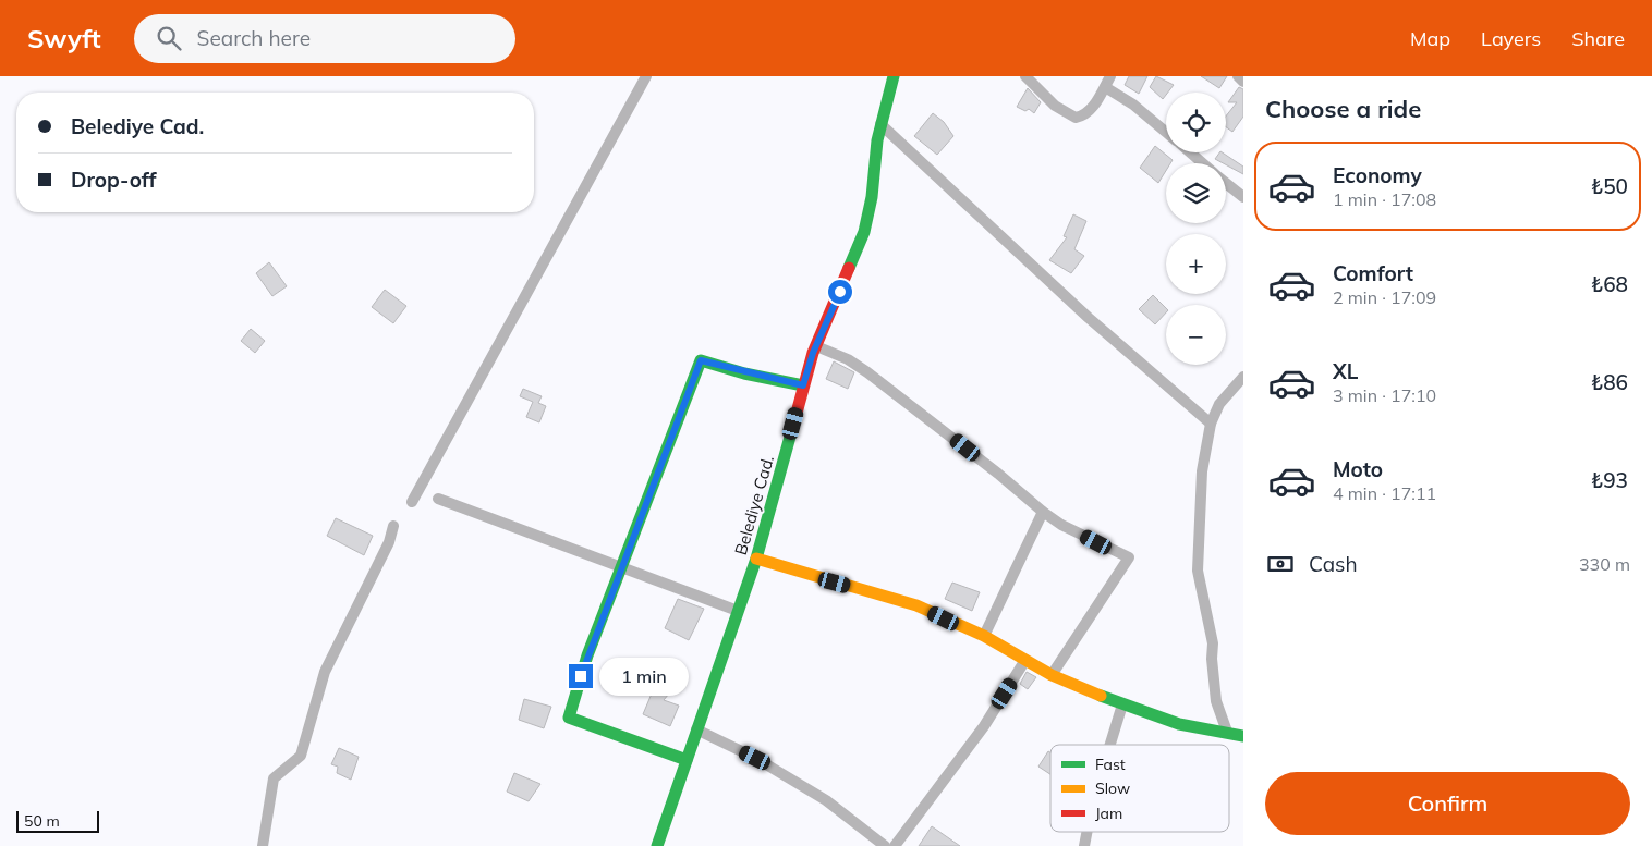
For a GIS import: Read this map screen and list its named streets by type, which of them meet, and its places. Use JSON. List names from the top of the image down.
{
  "streets": {
    "street": ["Belediye Cad."]
  },
  "legend": ["Fast", "Slow", "Jam"],
  "scale_bar": "50 m",
  "page": {
    "header": "Swyft",
    "search": "Search here",
    "nav": ["Map", "Layers", "Share"],
    "heading": "Choose a ride",
    "map_buttons": ["+", "−"],
    "banner": ["Belediye Cad.", "Drop-off"],
    "list": [
      {
        "name": "Economy",
        "note": "1 min · 17:08",
        "value": "₺50"
      },
      {
        "name": "Comfort",
        "note": "2 min · 17:09",
        "value": "₺68"
      },
      {
        "name": "XL",
        "note": "3 min · 17:10",
        "value": "₺86"
      },
      {
        "name": "Moto",
        "note": "4 min · 17:11",
        "value": "₺93"
      }
    ],
    "pay": ["Cash", "330 m"],
    "bubble": "1 min",
    "buttons": "Confirm",
    "scale": "50 m"
  }
}
